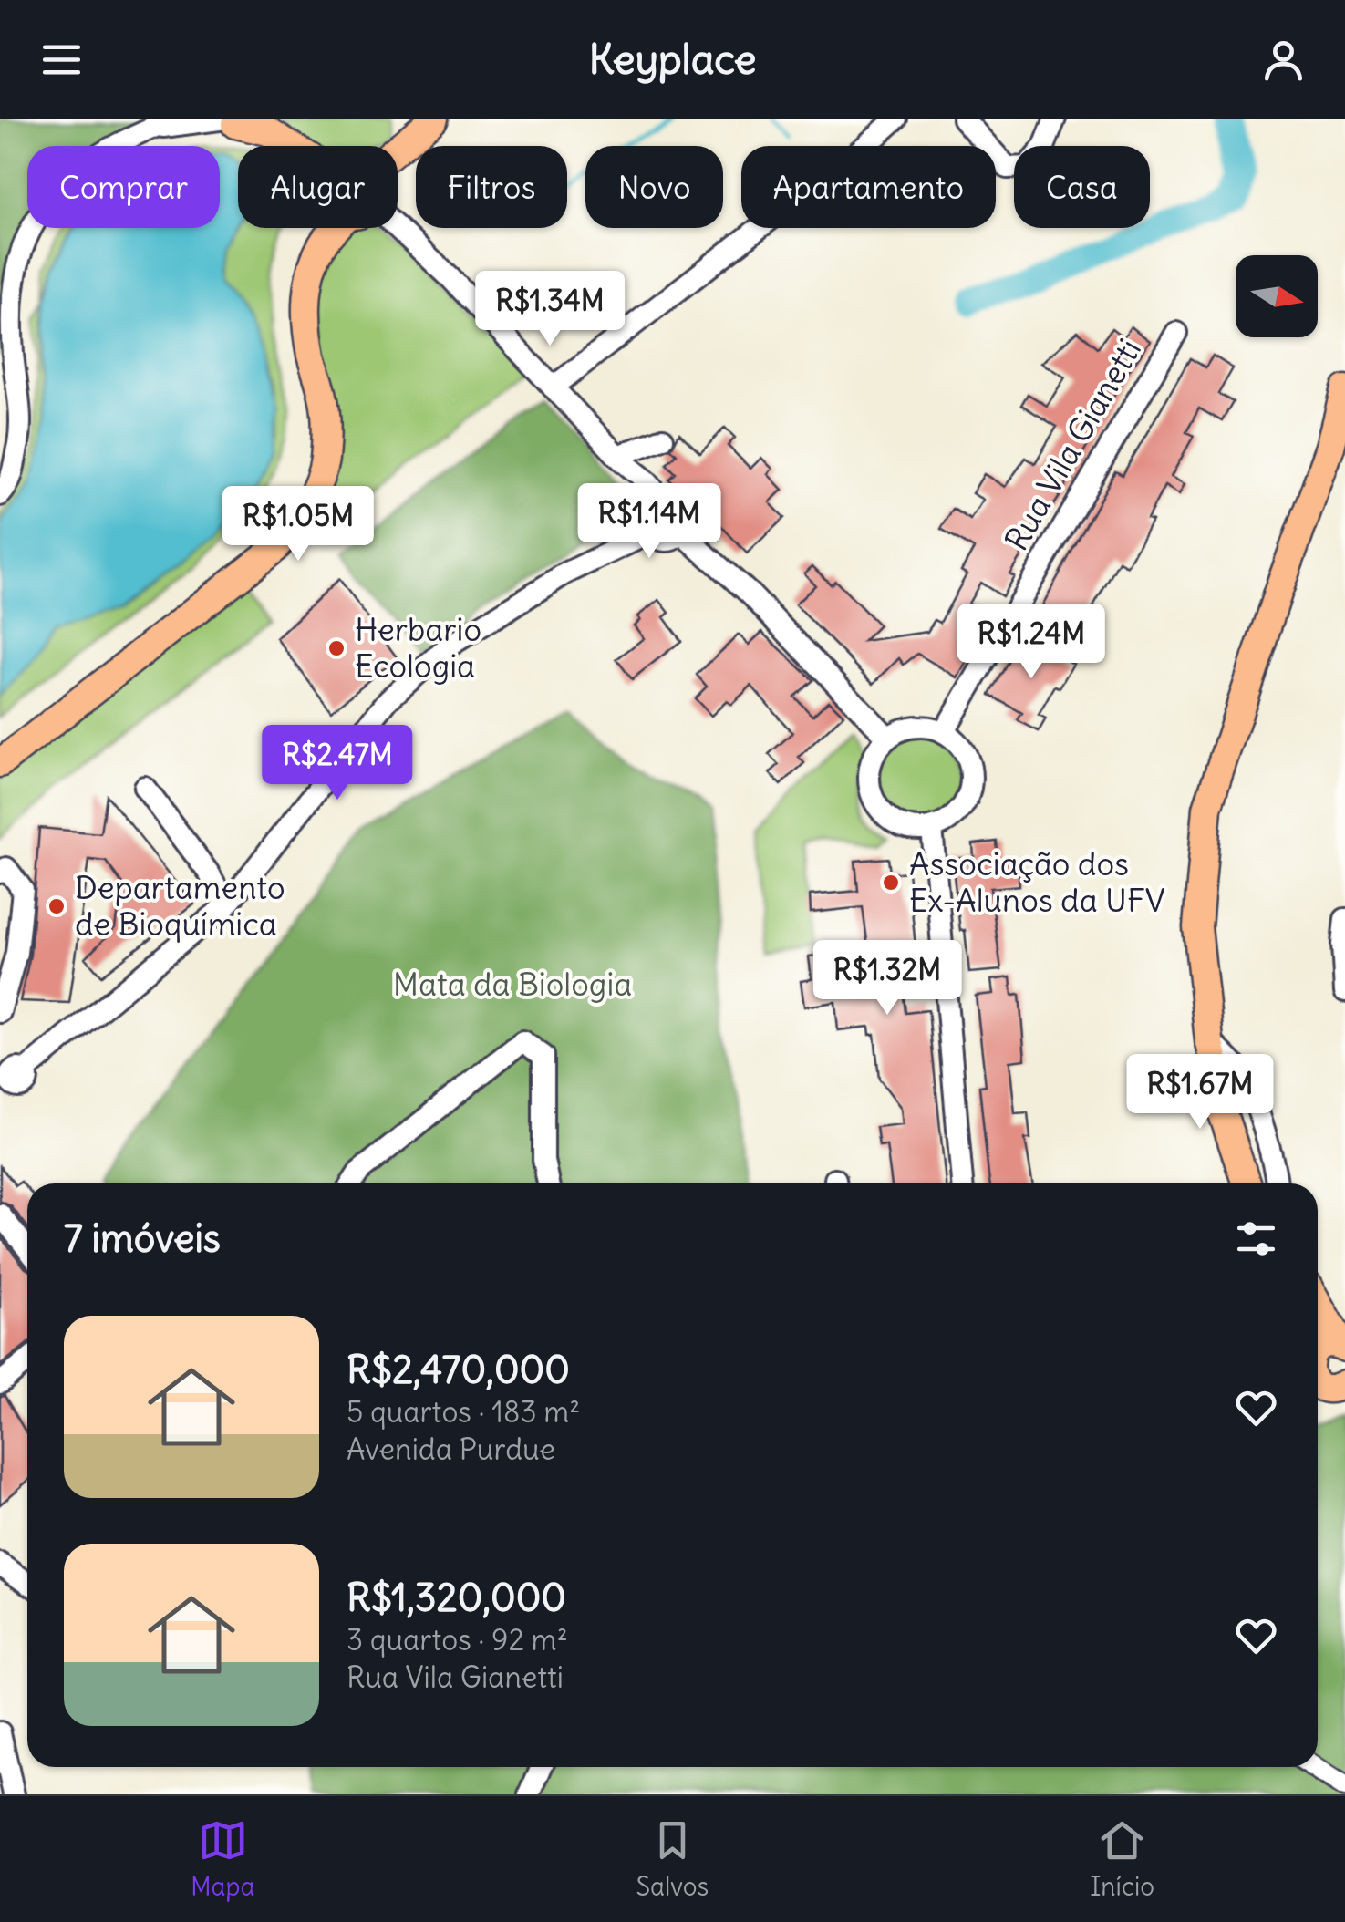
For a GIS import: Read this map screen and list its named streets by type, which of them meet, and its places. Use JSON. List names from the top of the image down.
{
  "streets": {
    "street": ["Rua Vila Gianetti"]
  },
  "parks": ["Mata da Biologia"],
  "places": ["Herbario Ecologia", "Associação dos Ex-Alunos da UFV", "Departamento de Bioquímica"],
  "north": "right",
  "page": {
    "header": "Keyplace",
    "chip": [
      "Comprar",
      "Alugar",
      "Filtros",
      "Novo",
      "Apartamento",
      "Casa"
    ],
    "price": [
      "R$1.34M",
      "R$1.14M",
      "R$1.05M",
      "R$1.24M",
      "R$2.47M",
      "R$1.32M",
      "R$1.67M"
    ],
    "heading": "7 imóveis",
    "list": [
      {
        "name": "R$2,470,000",
        "note": "5 quartos · 183 m² · Avenida Purdue"
      },
      {
        "name": "R$1,320,000",
        "note": "3 quartos · 92 m² · Rua Vila Gianetti"
      }
    ],
    "tabs": ["Mapa", "Salvos", "Início"]
  }
}
